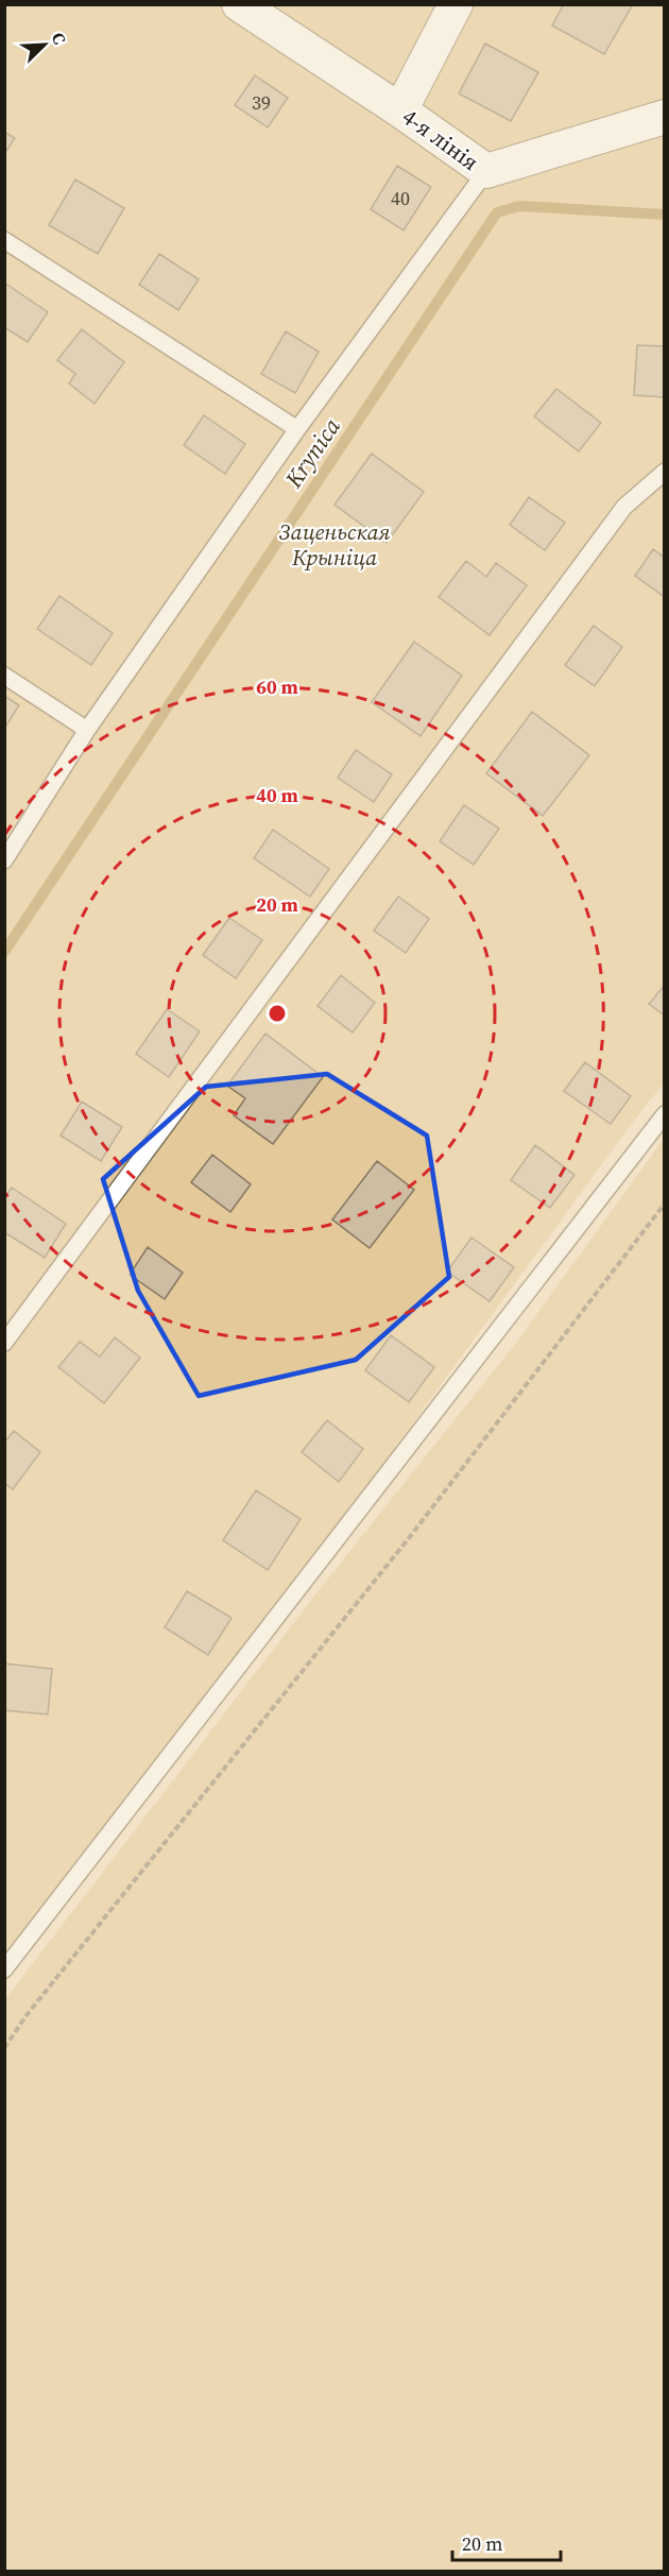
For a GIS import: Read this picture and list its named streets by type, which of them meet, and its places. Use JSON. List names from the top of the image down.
{
  "streets": {
    "street": ["4-я лінія"]
  },
  "water": ["Krynica"],
  "parks": ["Заценьская Крыніца"],
  "house_numbers": ["39", "40"],
  "scale_bar": "20 m",
  "north": "top right",
  "rings": ["60 m", "40 m", "20 m"]
}
